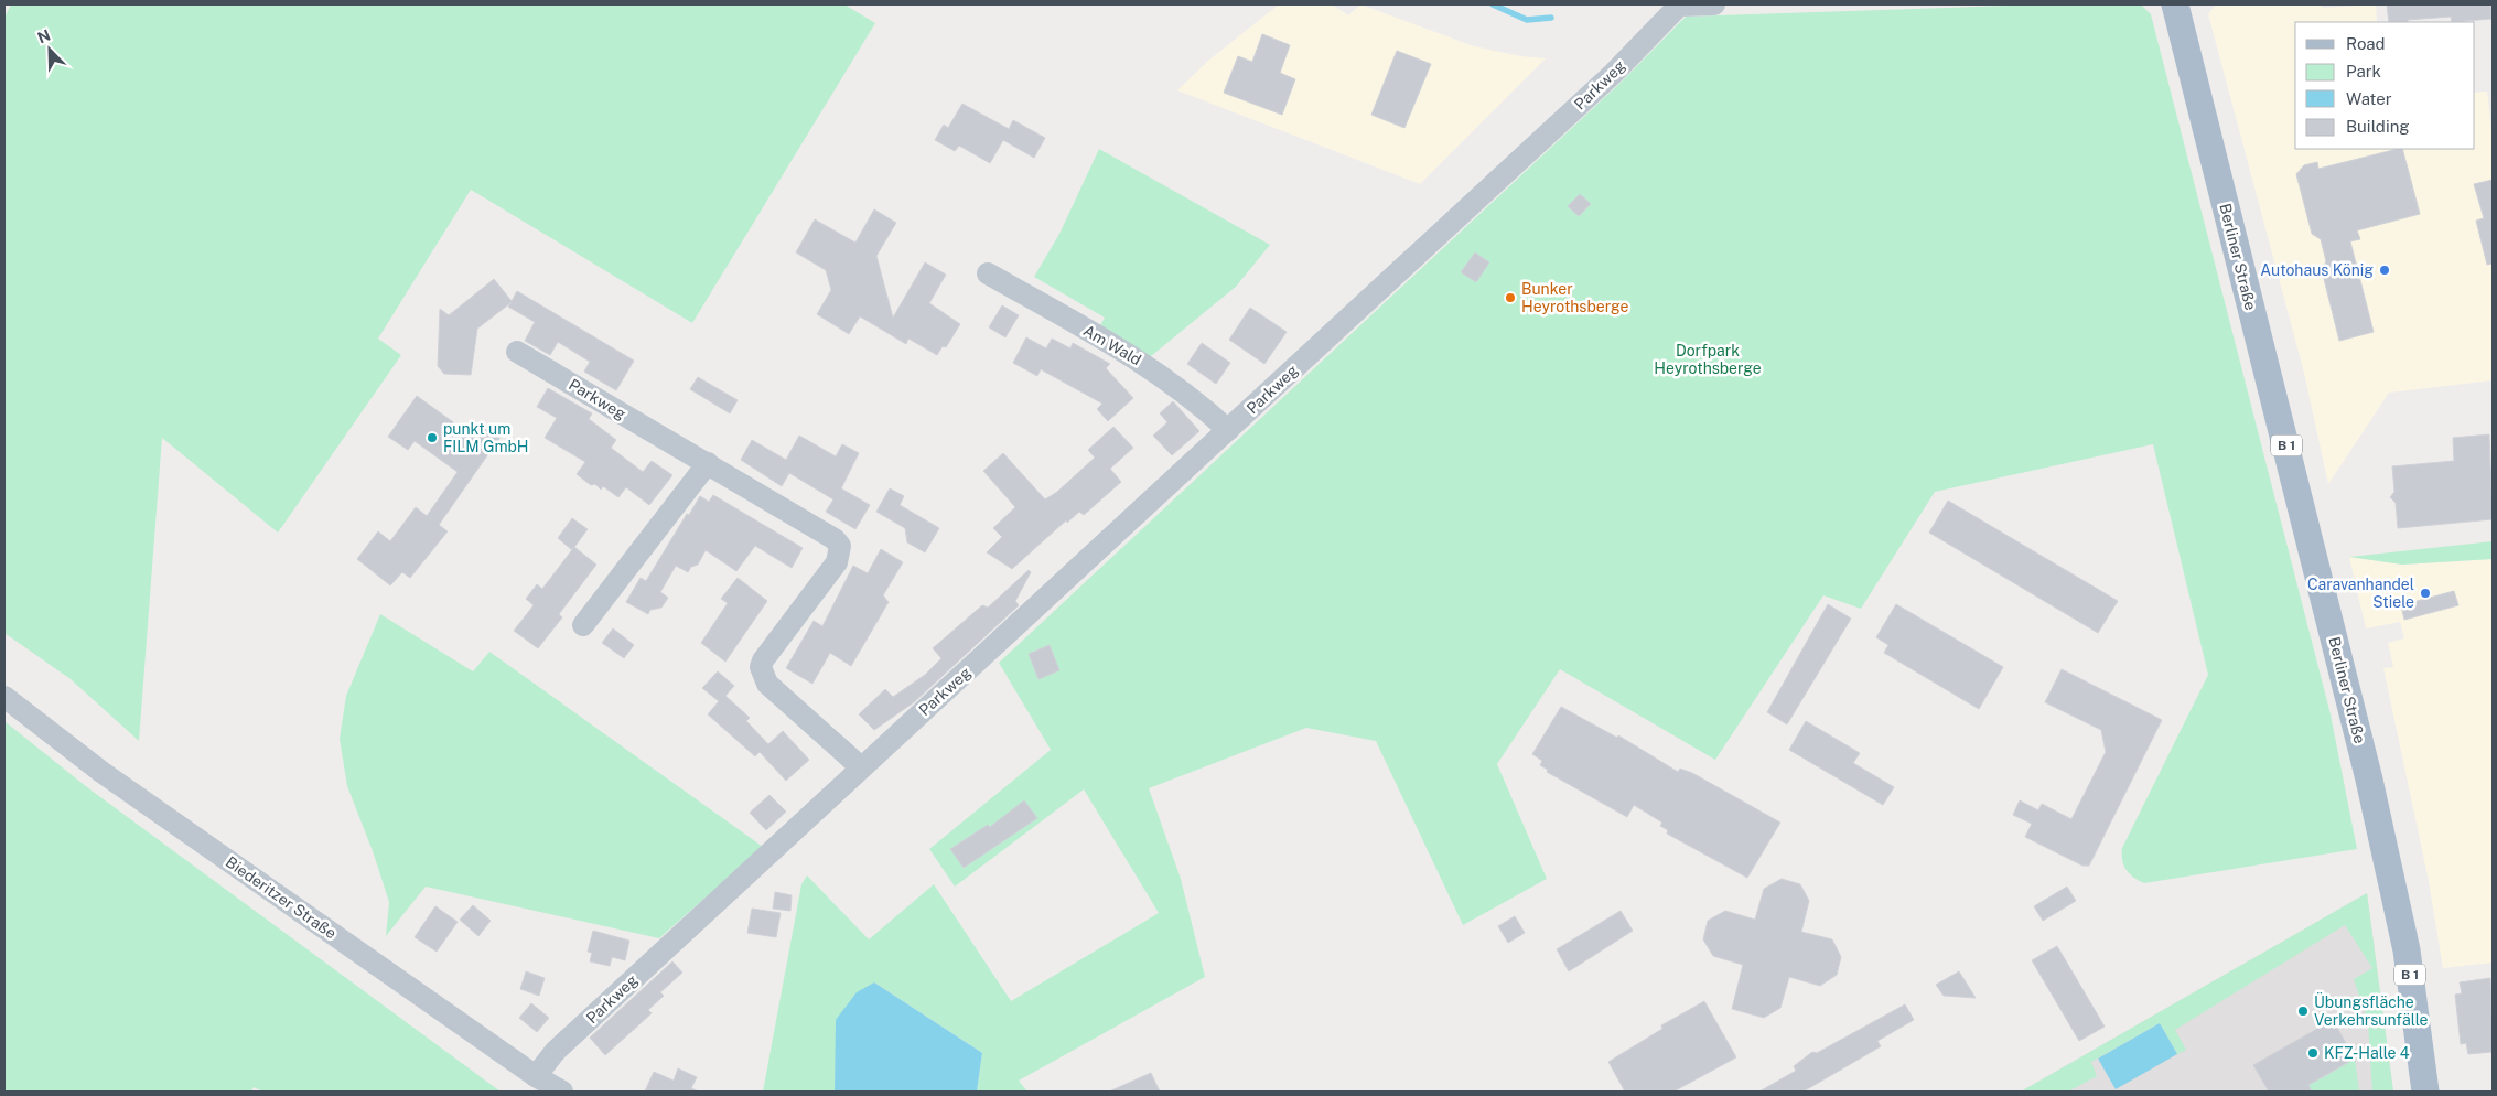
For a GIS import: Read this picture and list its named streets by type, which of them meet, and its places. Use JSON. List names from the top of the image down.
{
  "streets": {
    "main road": ["Berliner Straße", "B 1"],
    "street": ["Parkweg", "Am Wald", "Biederitzer Straße"]
  },
  "crossings": [
    ["Parkweg", "Am Wald"],
    ["Parkweg", "Biederitzer Straße"]
  ],
  "parks": ["Dorfpark Heyrothsberge"],
  "places": [
    "Autohaus König",
    "Bunker Heyrothsberge",
    "punkt um FILM GmbH",
    "Caravanhandel Stiele",
    "Übungsfläche Verkehrsunfälle",
    "KFZ-Halle 4"
  ],
  "legend": [
    "Road",
    "Park",
    "Water",
    "Building"
  ],
  "north": "top left"
}
